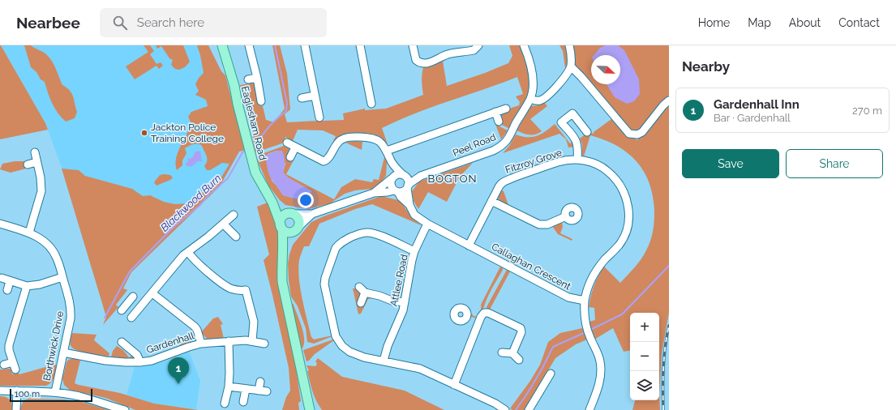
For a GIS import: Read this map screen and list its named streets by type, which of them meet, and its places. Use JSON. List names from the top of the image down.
{
  "streets": {
    "main road": ["Eaglesham Road"],
    "street": [
      "Peel Road",
      "Fitzroy Grove",
      "Callaghan Crescent",
      "Attlee Road",
      "Gardenhall",
      "Borthwick Drive"
    ]
  },
  "crossings": [
    ["Fitzroy Grove", "Callaghan Crescent"],
    ["Callaghan Crescent", "Attlee Road"],
    ["Gardenhall", "Borthwick Drive"]
  ],
  "districts": ["BOGTON"],
  "water": ["Blackwood Burn"],
  "places": ["Jackton Police Training College"],
  "scale_bar": "100 m",
  "north": "bottom right",
  "page": {
    "header": "Nearbee",
    "search": "Search here",
    "nav": [
      "Home",
      "Map",
      "About",
      "Contact"
    ],
    "heading": "Nearby",
    "list": [
      {
        "mark": "1",
        "name": "Gardenhall Inn",
        "note": "Bar · Gardenhall",
        "value": "270 m"
      }
    ],
    "buttons": ["Save", "Share"],
    "map_buttons": ["+", "−"],
    "pins": "1",
    "scale": "100 m"
  }
}
